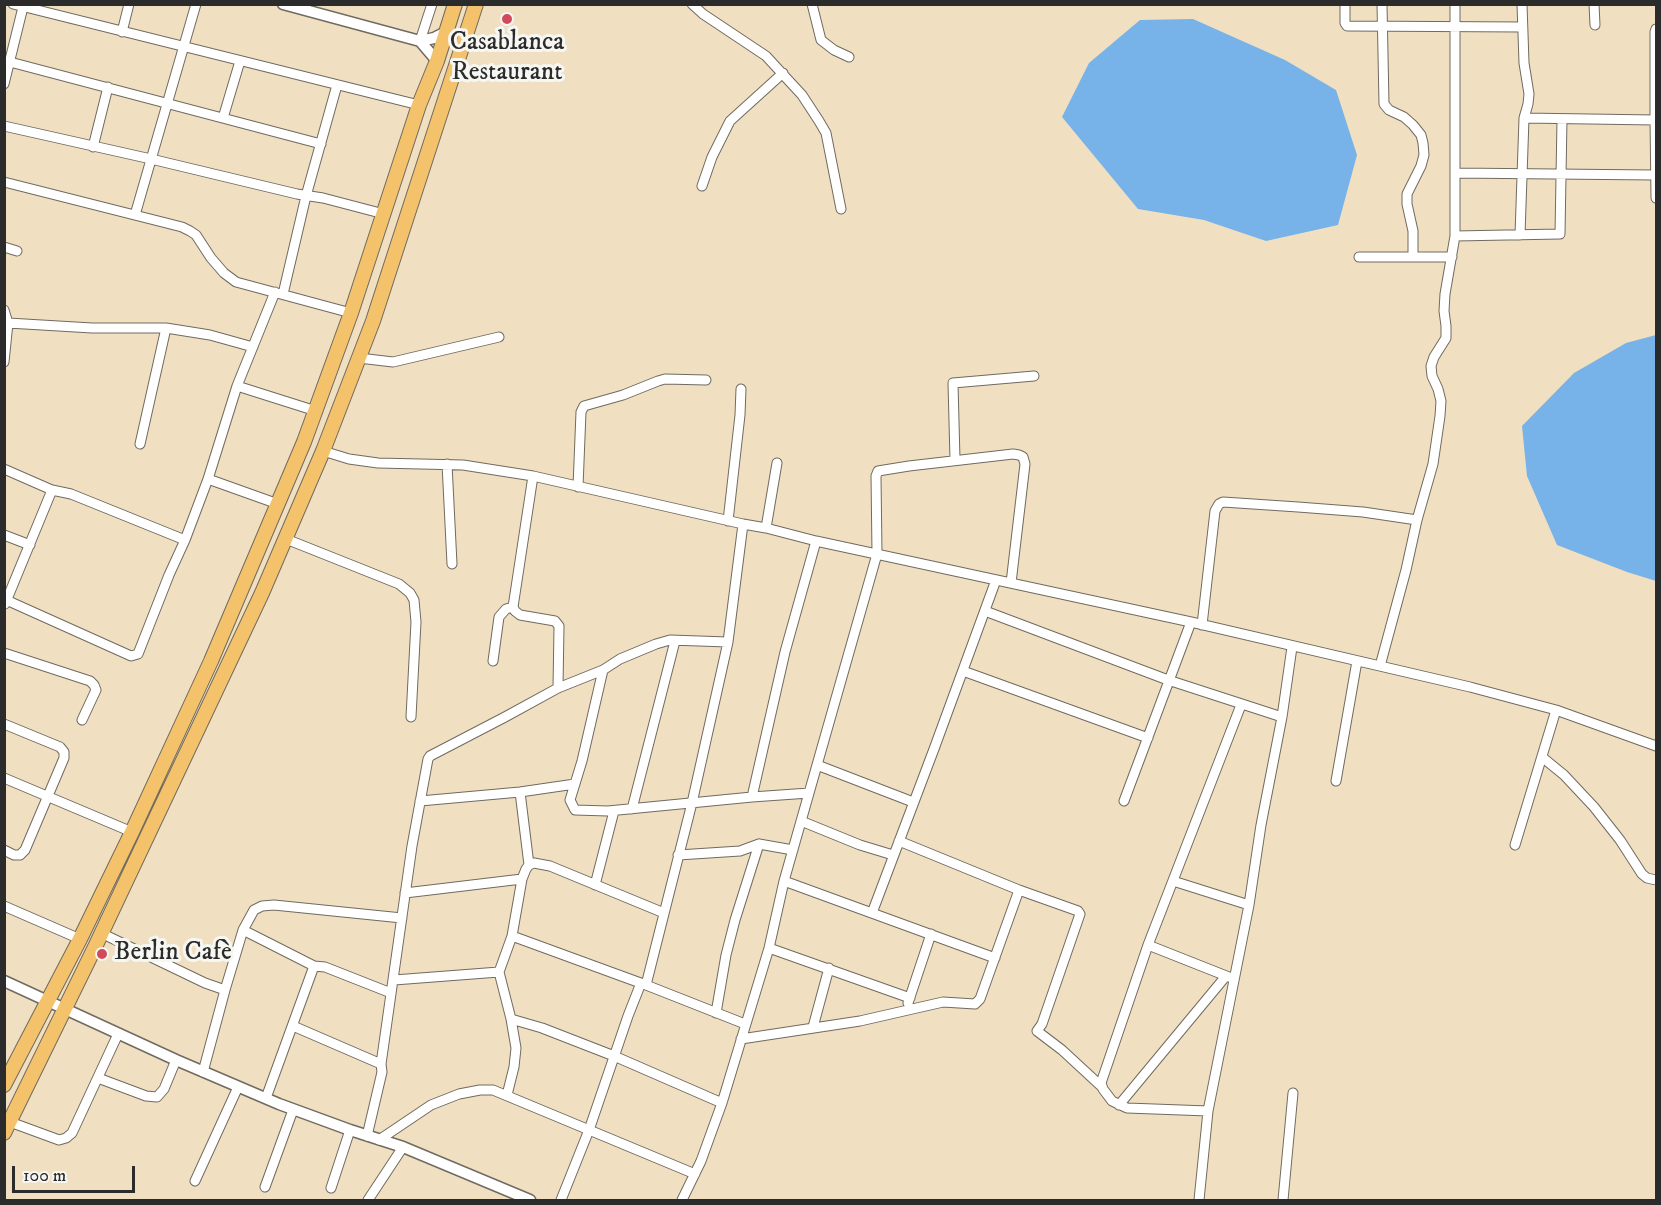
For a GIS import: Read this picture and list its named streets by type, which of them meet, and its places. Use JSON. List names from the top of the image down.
{
  "places": ["Casablanca Restaurant", "Berlin Cafè"],
  "scale_bar": "100 m"
}
